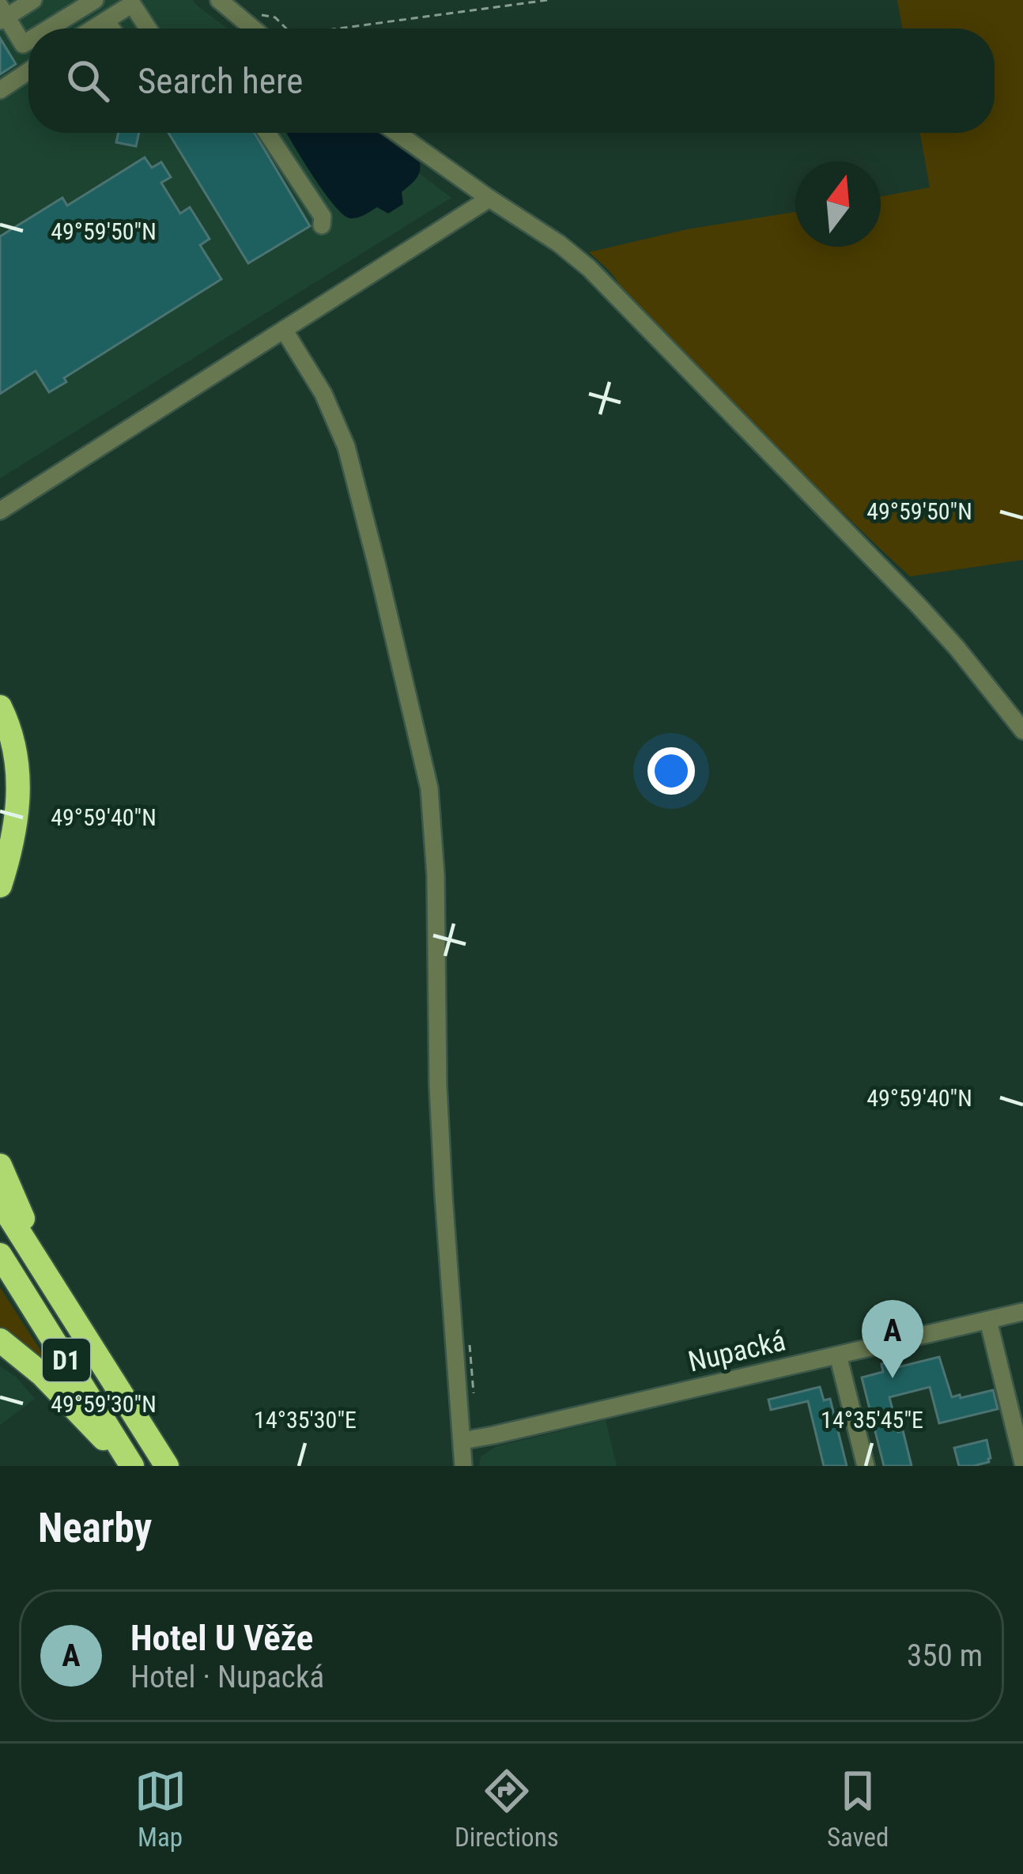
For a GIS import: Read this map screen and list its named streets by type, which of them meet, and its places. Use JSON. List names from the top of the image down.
{
  "streets": {
    "highway": ["D1"],
    "street": ["Nupacká"]
  },
  "north": "top",
  "page": {
    "search": "Search here",
    "pins": "A",
    "heading": "Nearby",
    "list": [
      {
        "mark": "A",
        "name": "Hotel U Věže",
        "note": "Hotel · Nupacká",
        "value": "350 m"
      }
    ],
    "nav": ["Map", "Directions", "Saved"]
  },
  "coordinates": [
    "49°59'50\"N",
    "49°59'40\"N",
    "49°59'30\"N",
    "14°35'30\"E",
    "14°35'45\"E"
  ]
}
